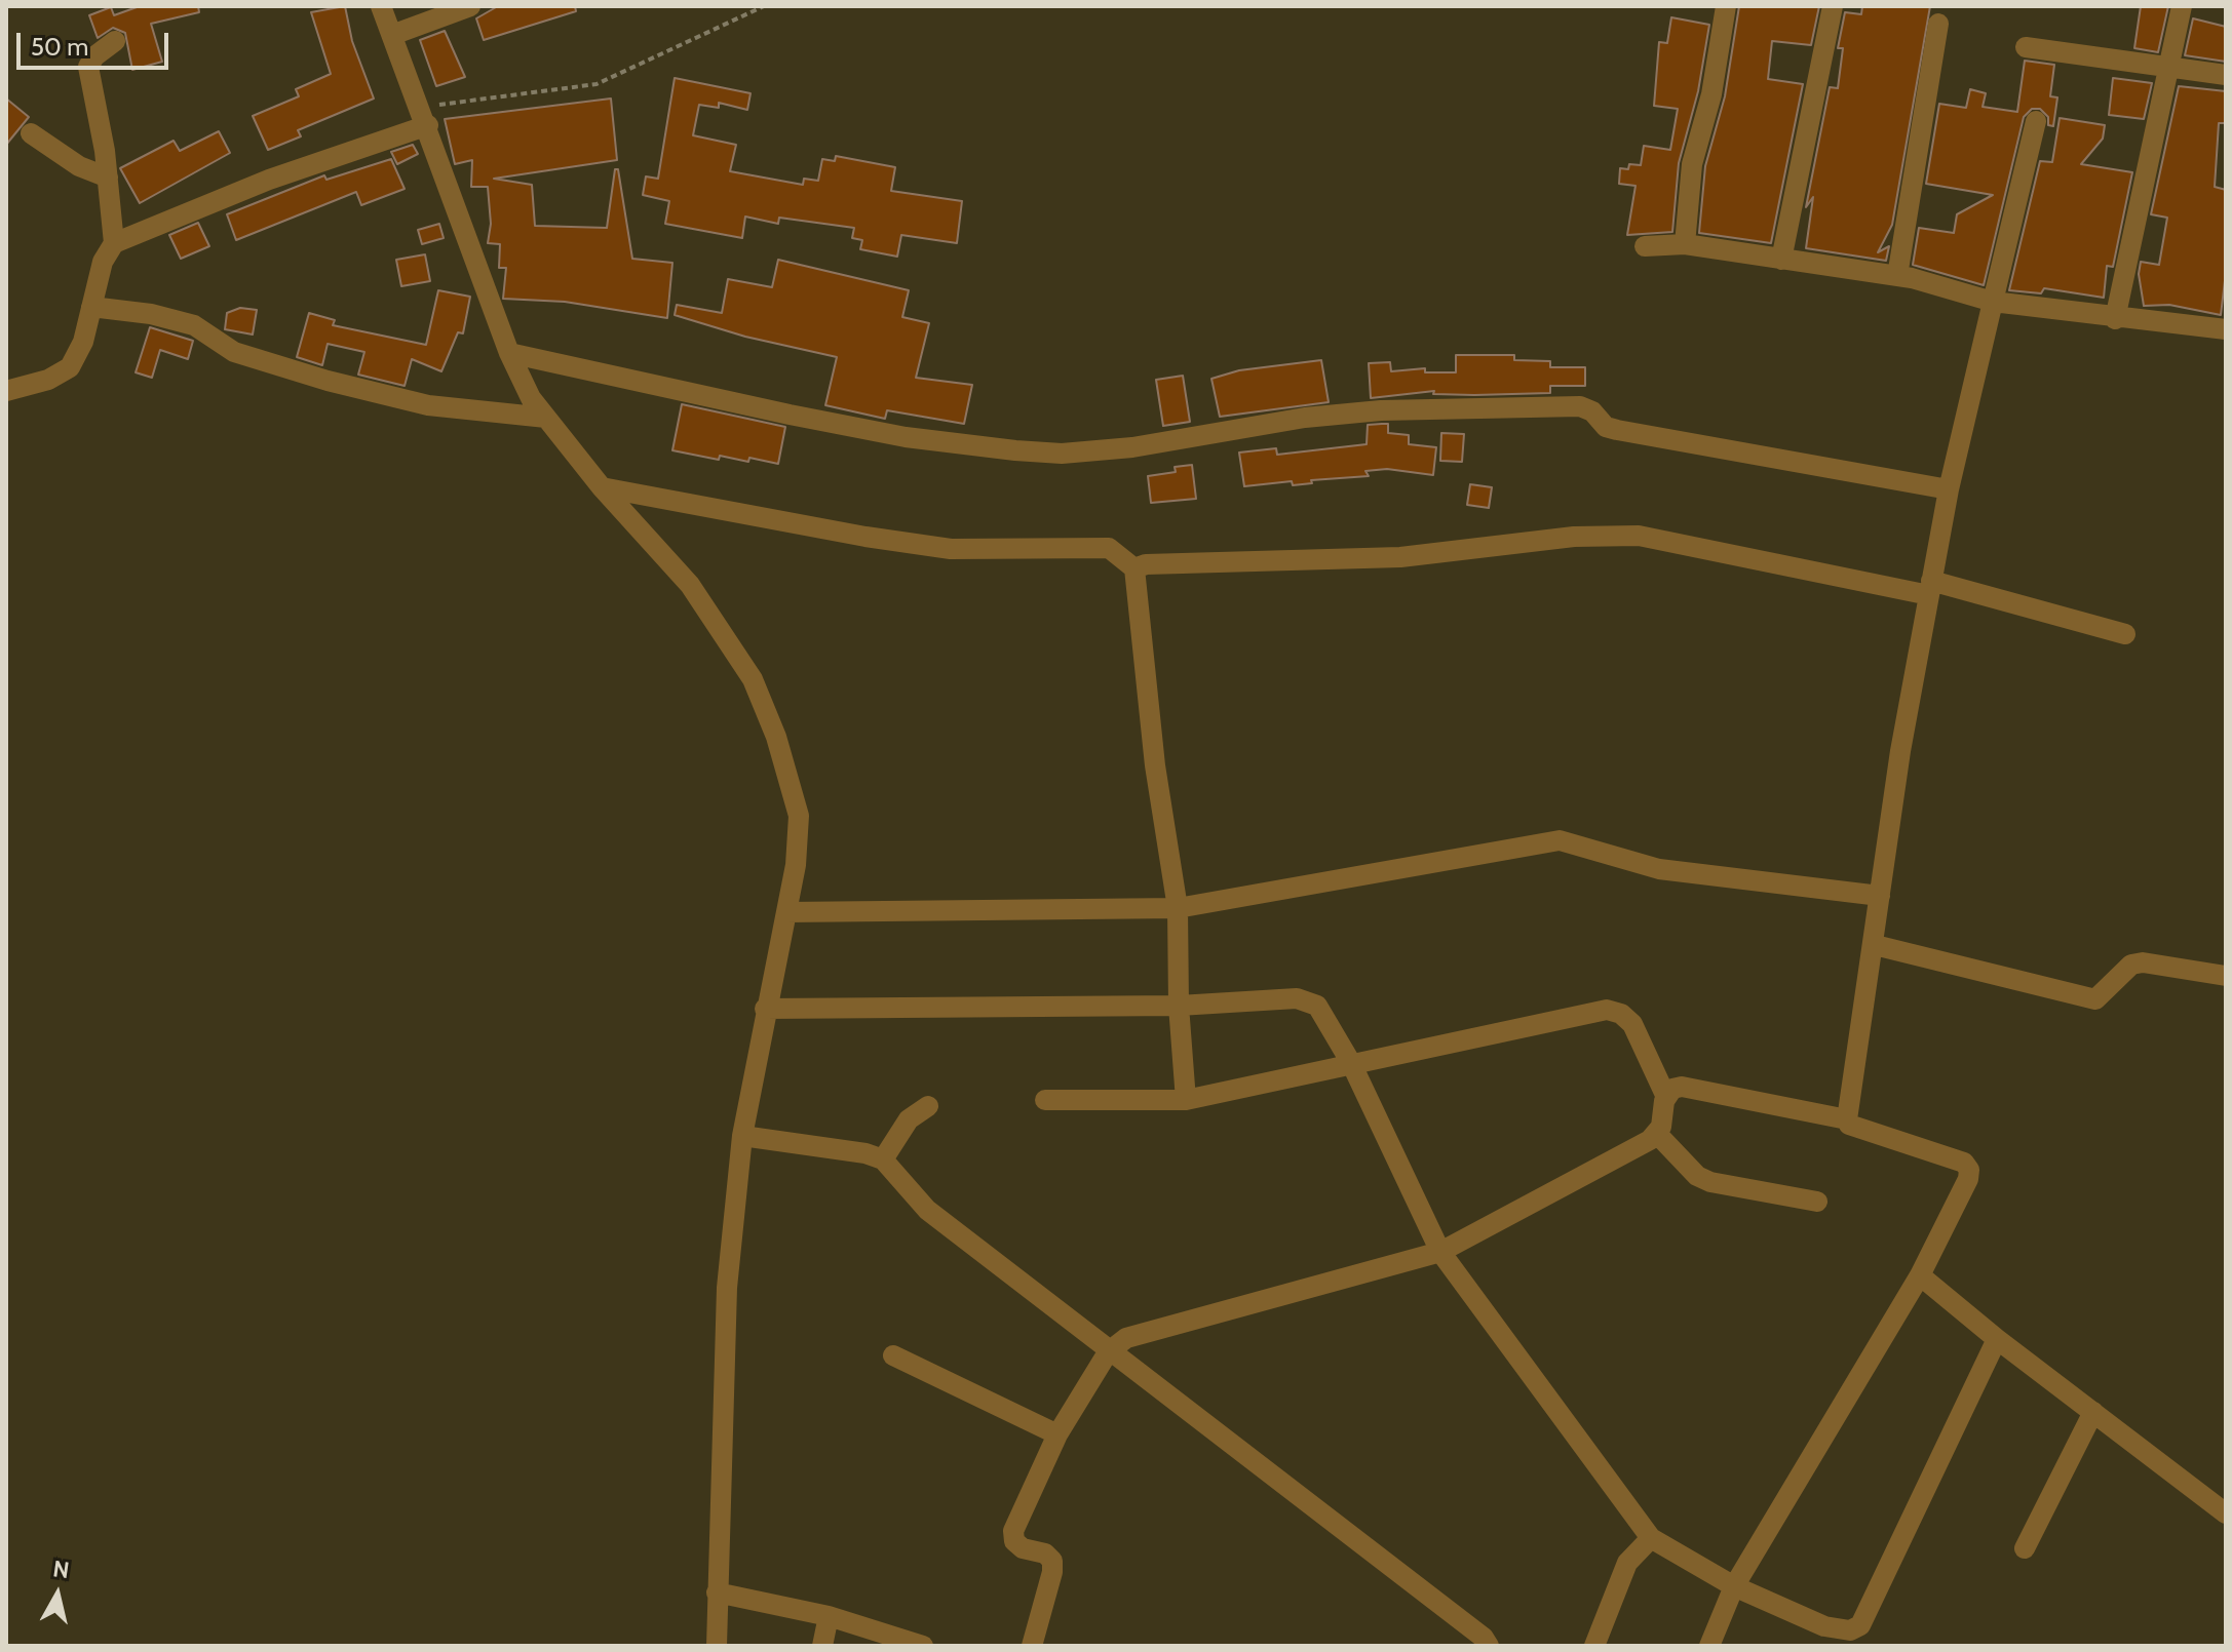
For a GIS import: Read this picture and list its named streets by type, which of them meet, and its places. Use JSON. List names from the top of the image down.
{
  "scale_bar": "50 m",
  "north": "top"
}
